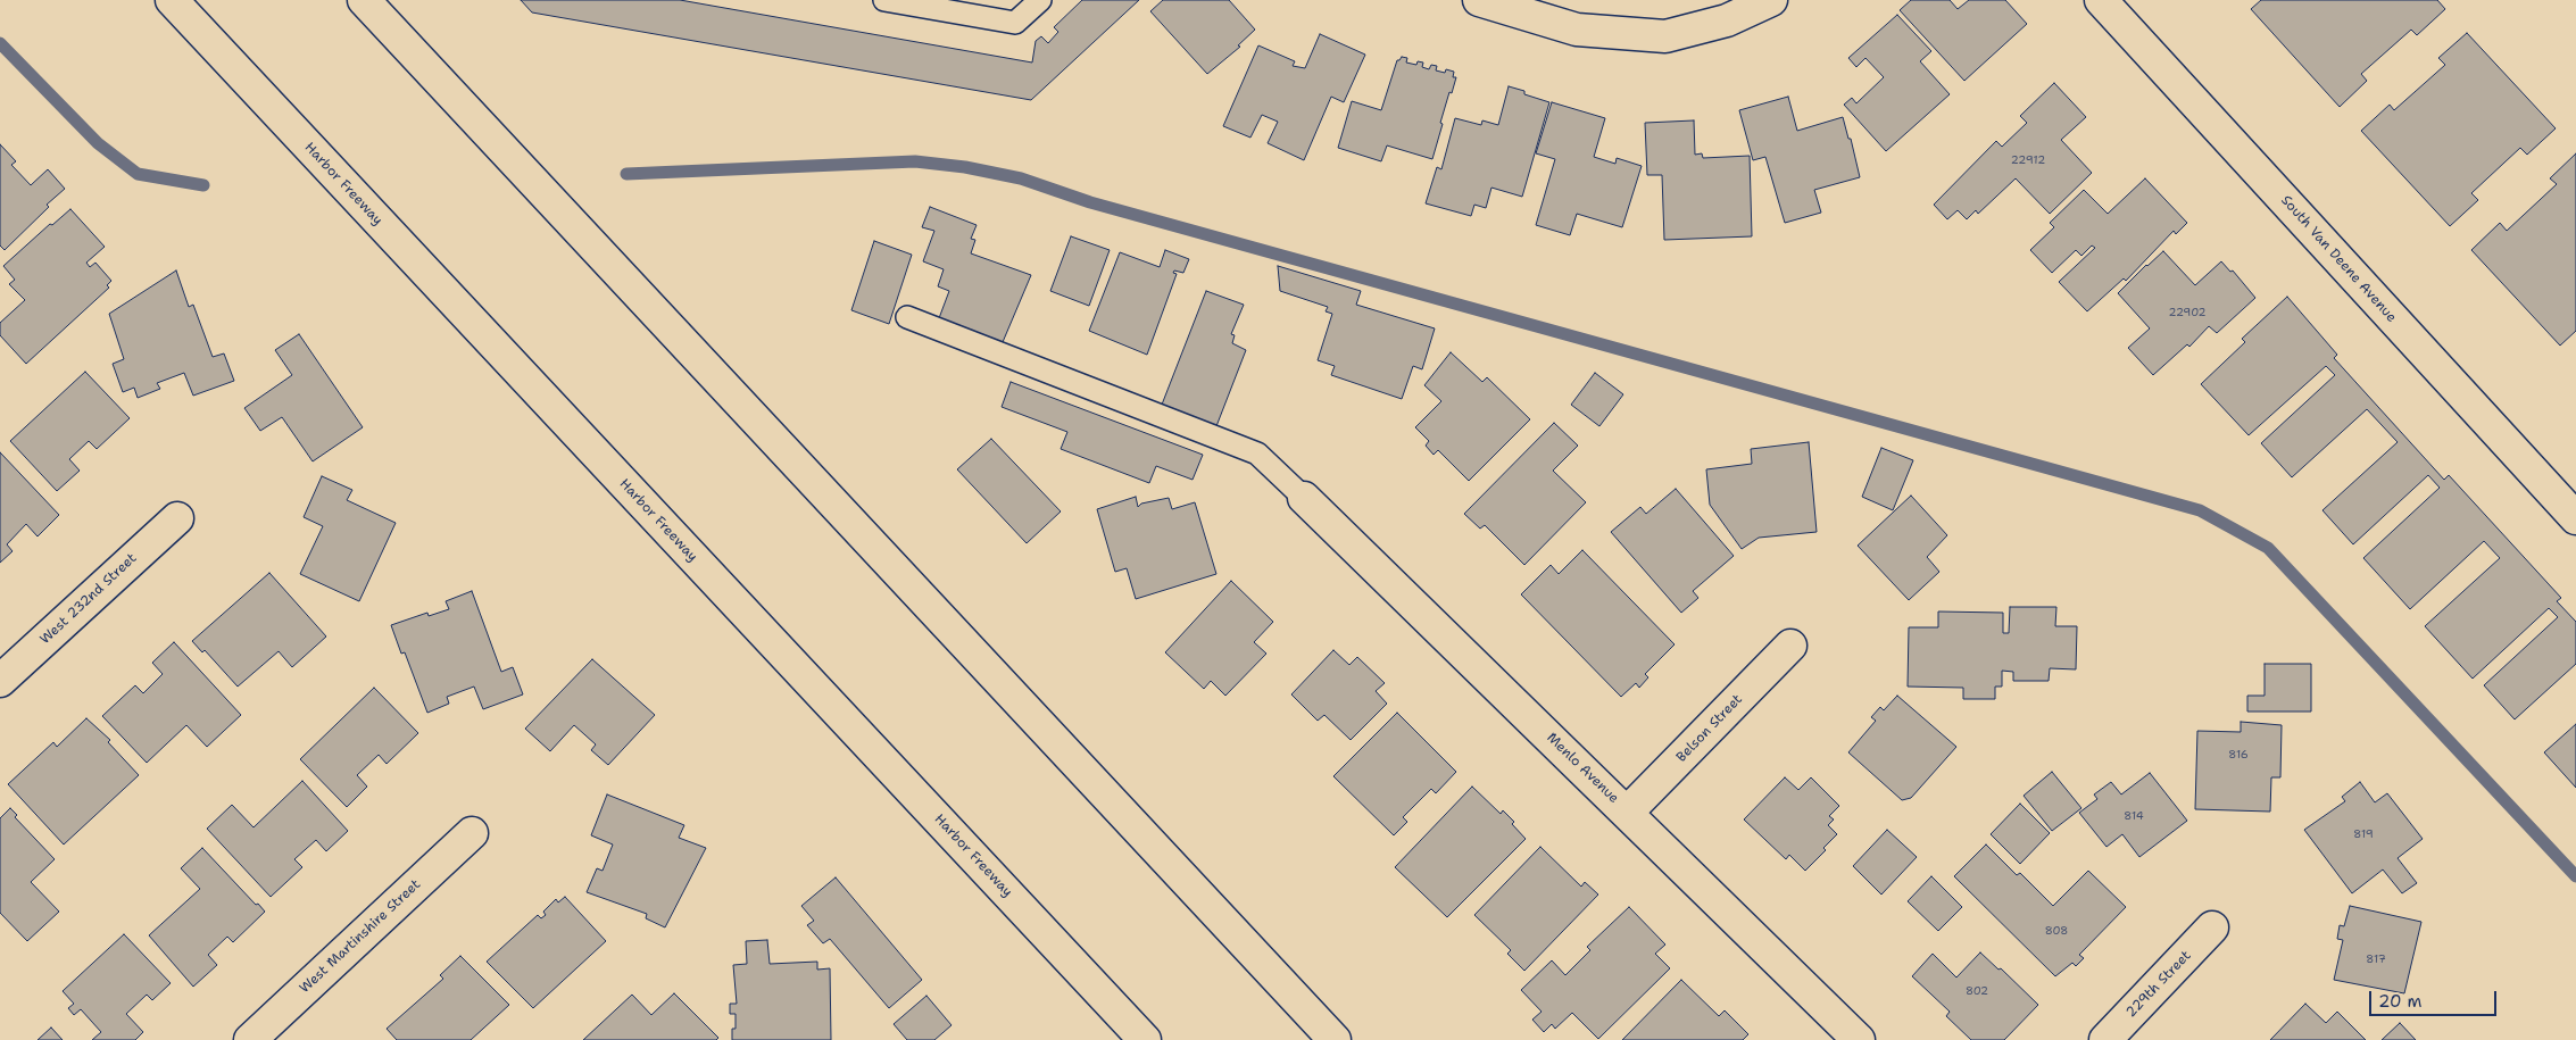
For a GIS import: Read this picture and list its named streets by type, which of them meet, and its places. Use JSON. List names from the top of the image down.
{
  "streets": {
    "main road": [
      "Harbor Freeway",
      "South Van Deene Avenue",
      "West 232nd Street",
      "Belson Street",
      "Menlo Avenue",
      "West Martinshire Street",
      "229th Street"
    ]
  },
  "crossings": [
    ["Belson Street", "Menlo Avenue"]
  ],
  "house_numbers": [
    "22912",
    "22902",
    "816",
    "814",
    "819",
    "808",
    "817",
    "802"
  ],
  "scale_bar": "20 m"
}
